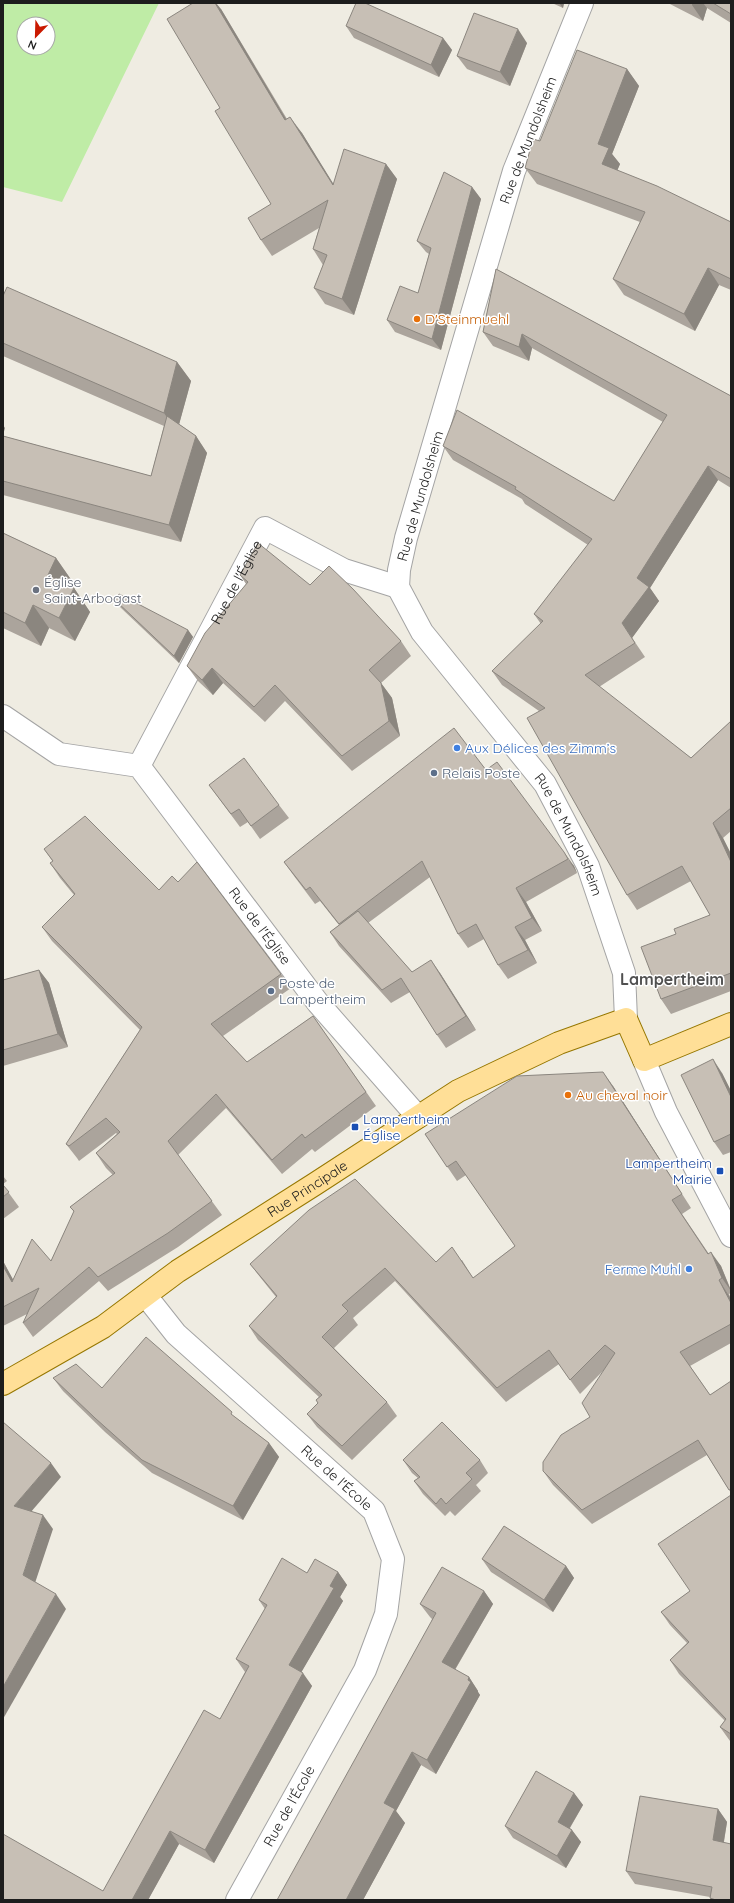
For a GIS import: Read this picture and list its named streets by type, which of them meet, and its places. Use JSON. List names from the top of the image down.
{
  "streets": {
    "main road": ["Rue Principale"],
    "street": ["Rue de Mundolsheim", "Rue de l'Église", "Rue de l'École"]
  },
  "crossings": [
    ["Rue de Mundolsheim", "Rue de l'Église"],
    ["Rue de Mundolsheim", "Rue Principale"],
    ["Rue de l'Église", "Rue Principale"],
    ["Rue Principale", "Rue de l'École"]
  ],
  "districts": ["Lampertheim"],
  "places": {
    "other": [
      "D'Steinmuehl",
      "Église Saint-Arbogast",
      "Aux Délices des Zimm’s",
      "Relais Poste",
      "Poste de Lampertheim",
      "Au cheval noir",
      "Ferme Muhl"
    ],
    "transit": ["Lampertheim Église", "Lampertheim Mairie"]
  },
  "north": "bottom left"
}
